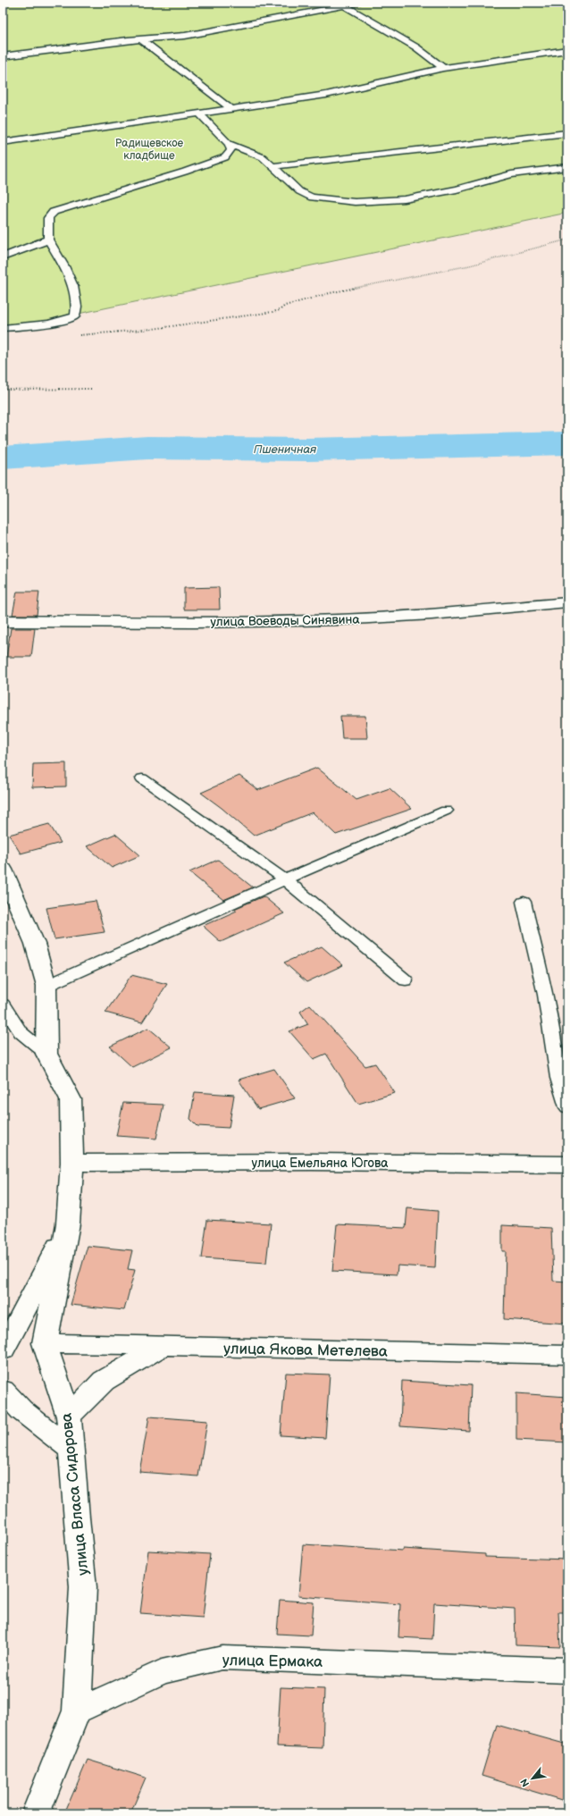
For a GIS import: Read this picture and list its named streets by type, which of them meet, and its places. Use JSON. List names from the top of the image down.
{
  "streets": {
    "street": [
      "улица Воеводы Синявина",
      "улица Емельяна Югова",
      "улица Якова Метелева",
      "улица Власа Сидорова",
      "улица Ермака"
    ]
  },
  "crossings": [
    ["улица Емельяна Югова", "улица Власа Сидорова"],
    ["улица Якова Метелева", "улица Власа Сидорова"],
    ["улица Власа Сидорова", "улица Ермака"]
  ],
  "water": ["Пшеничная"],
  "parks": ["Радищевское кладбище"],
  "north": "bottom left"
}
